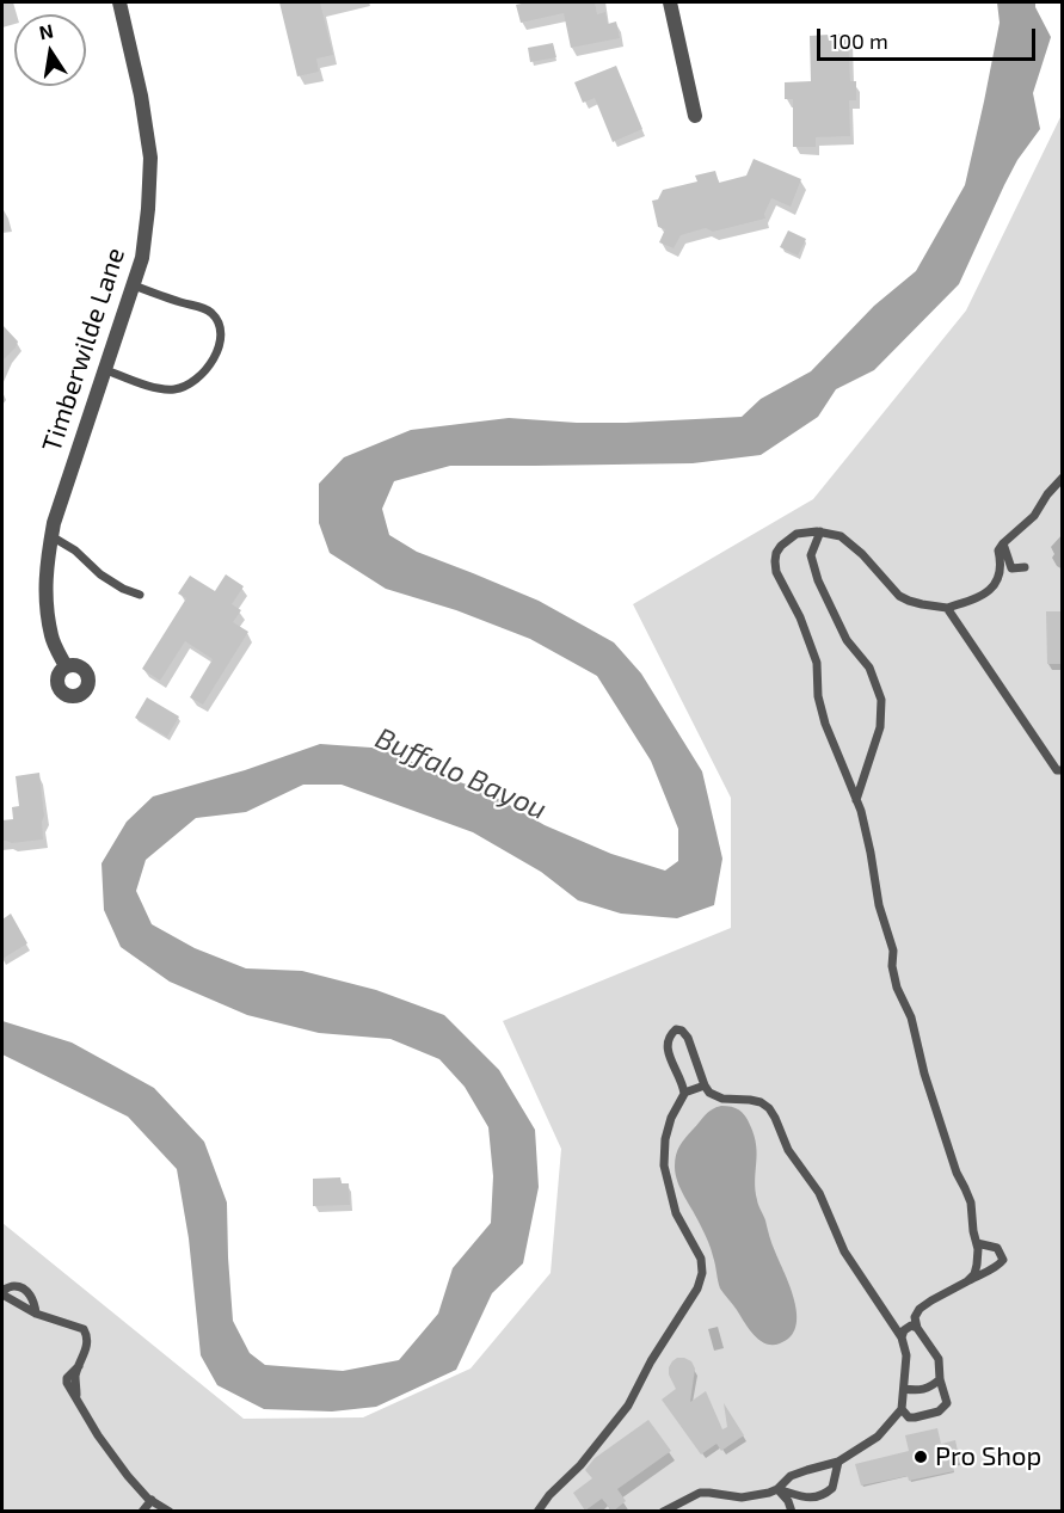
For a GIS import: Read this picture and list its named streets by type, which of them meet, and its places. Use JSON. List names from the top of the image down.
{
  "streets": {
    "street": ["Timberwilde Lane"]
  },
  "water": ["Buffalo Bayou"],
  "places": ["Pro Shop"],
  "scale_bar": "100 m",
  "north": "top"
}
